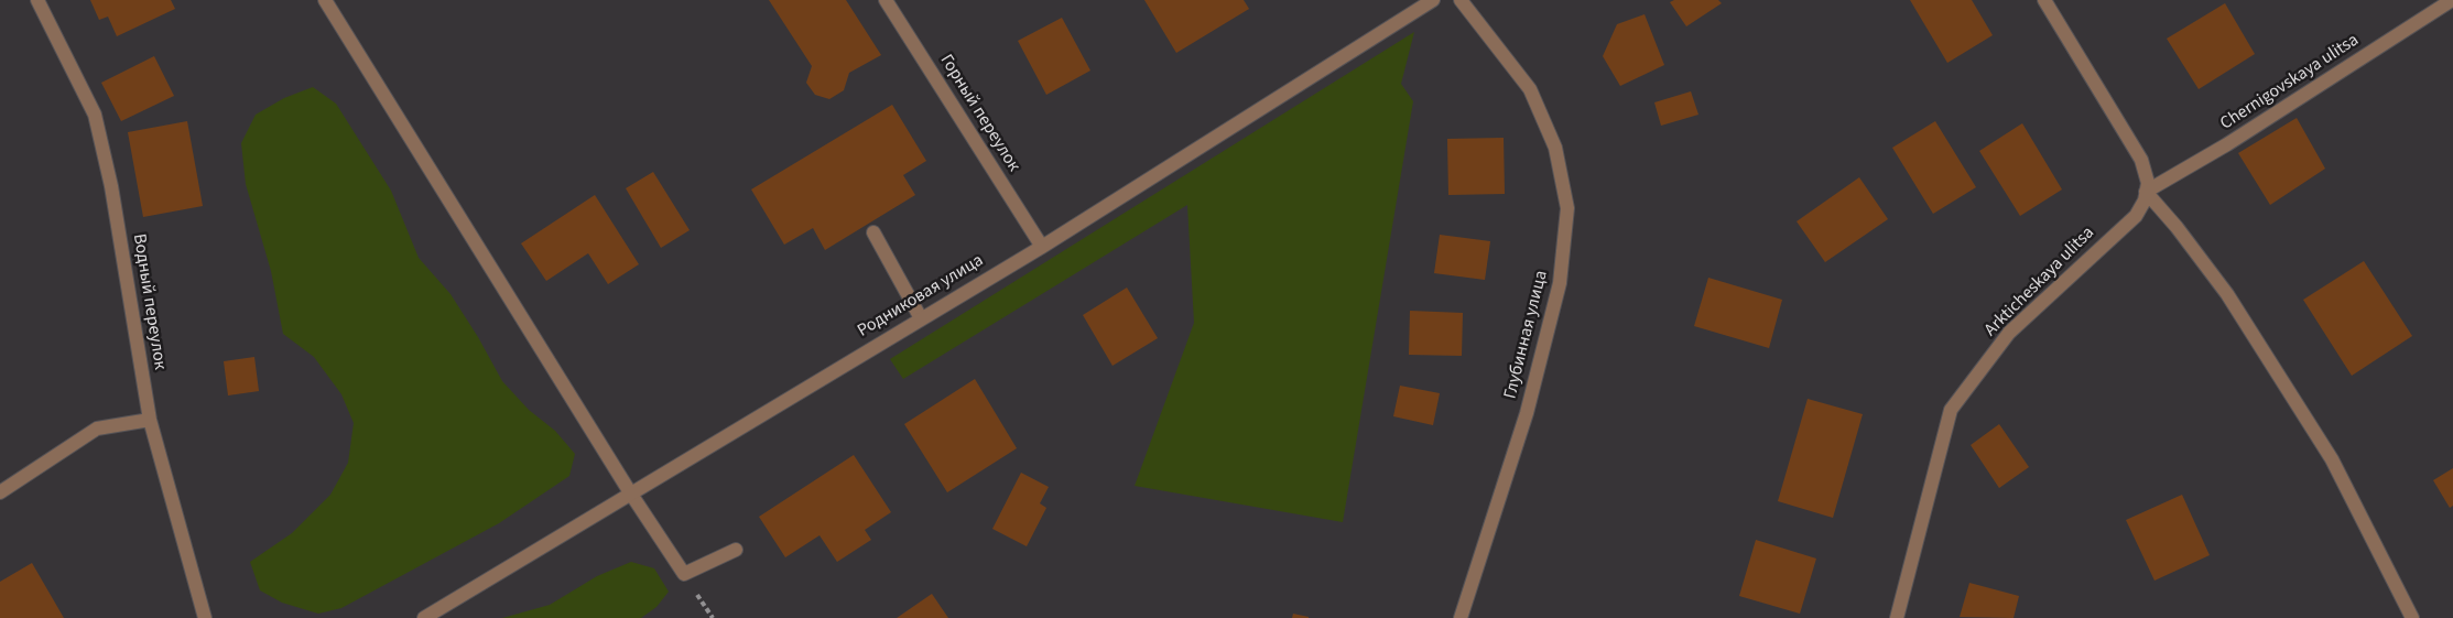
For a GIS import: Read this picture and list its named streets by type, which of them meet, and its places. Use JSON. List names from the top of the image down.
{
  "streets": {
    "street": [
      "Chernigovskaya ulitsa",
      "Горный переулок",
      "Arkticheskaya ulitsa",
      "Родниковая улица",
      "Водный переулок",
      "Глубинная улица"
    ]
  },
  "crossings": [
    ["Chernigovskaya ulitsa", "Arkticheskaya ulitsa"],
    ["Горный переулок", "Родниковая улица"]
  ]
}
